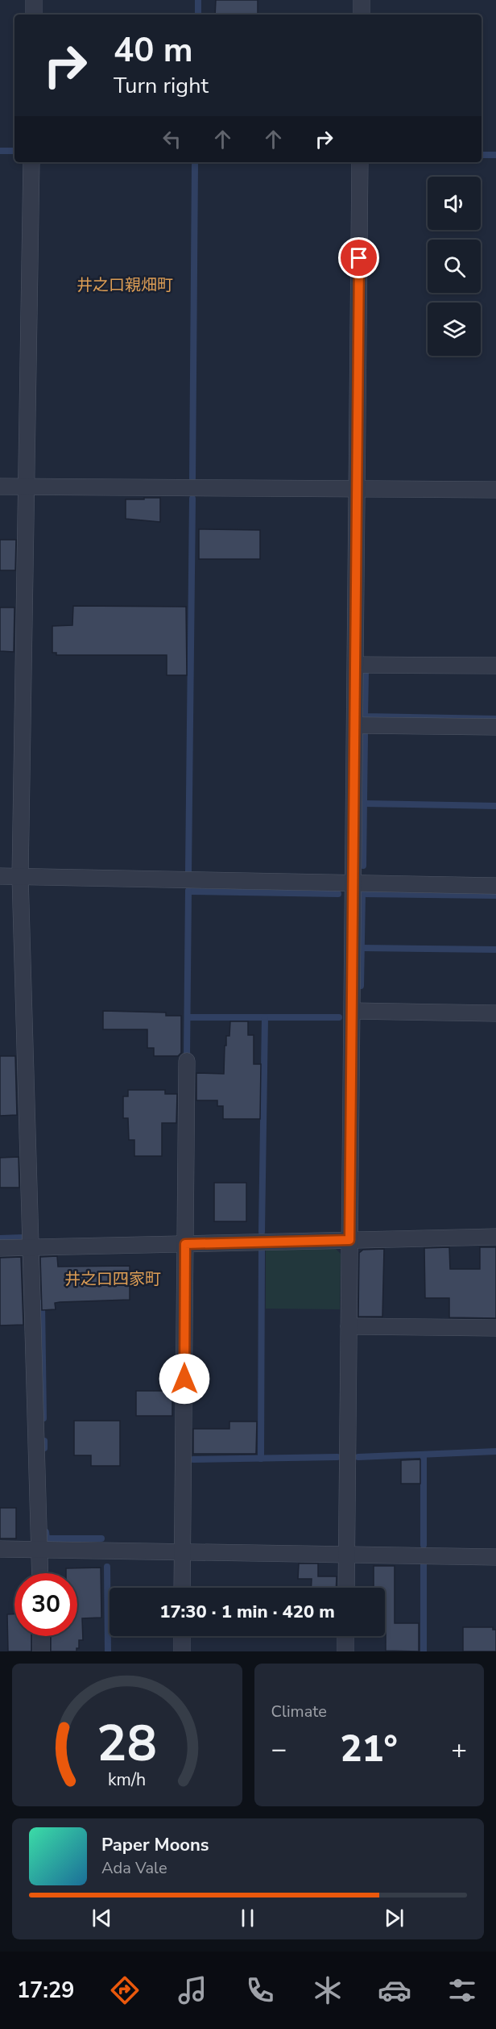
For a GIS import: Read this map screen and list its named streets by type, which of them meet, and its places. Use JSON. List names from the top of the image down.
{
  "districts": ["井之口親畑町", "井之口四家町"],
  "page": {
    "turn": ["40 m", "Turn right"],
    "limit": "30",
    "trip": "17:30 · 1 min · 420 m",
    "tile": "Climate",
    "heat": ["−", "21°", "+"],
    "song": ["Paper Moons", "Ada Vale"],
    "tabs": "17:29",
    "gauge": ["28", "km/h"]
  }
}
